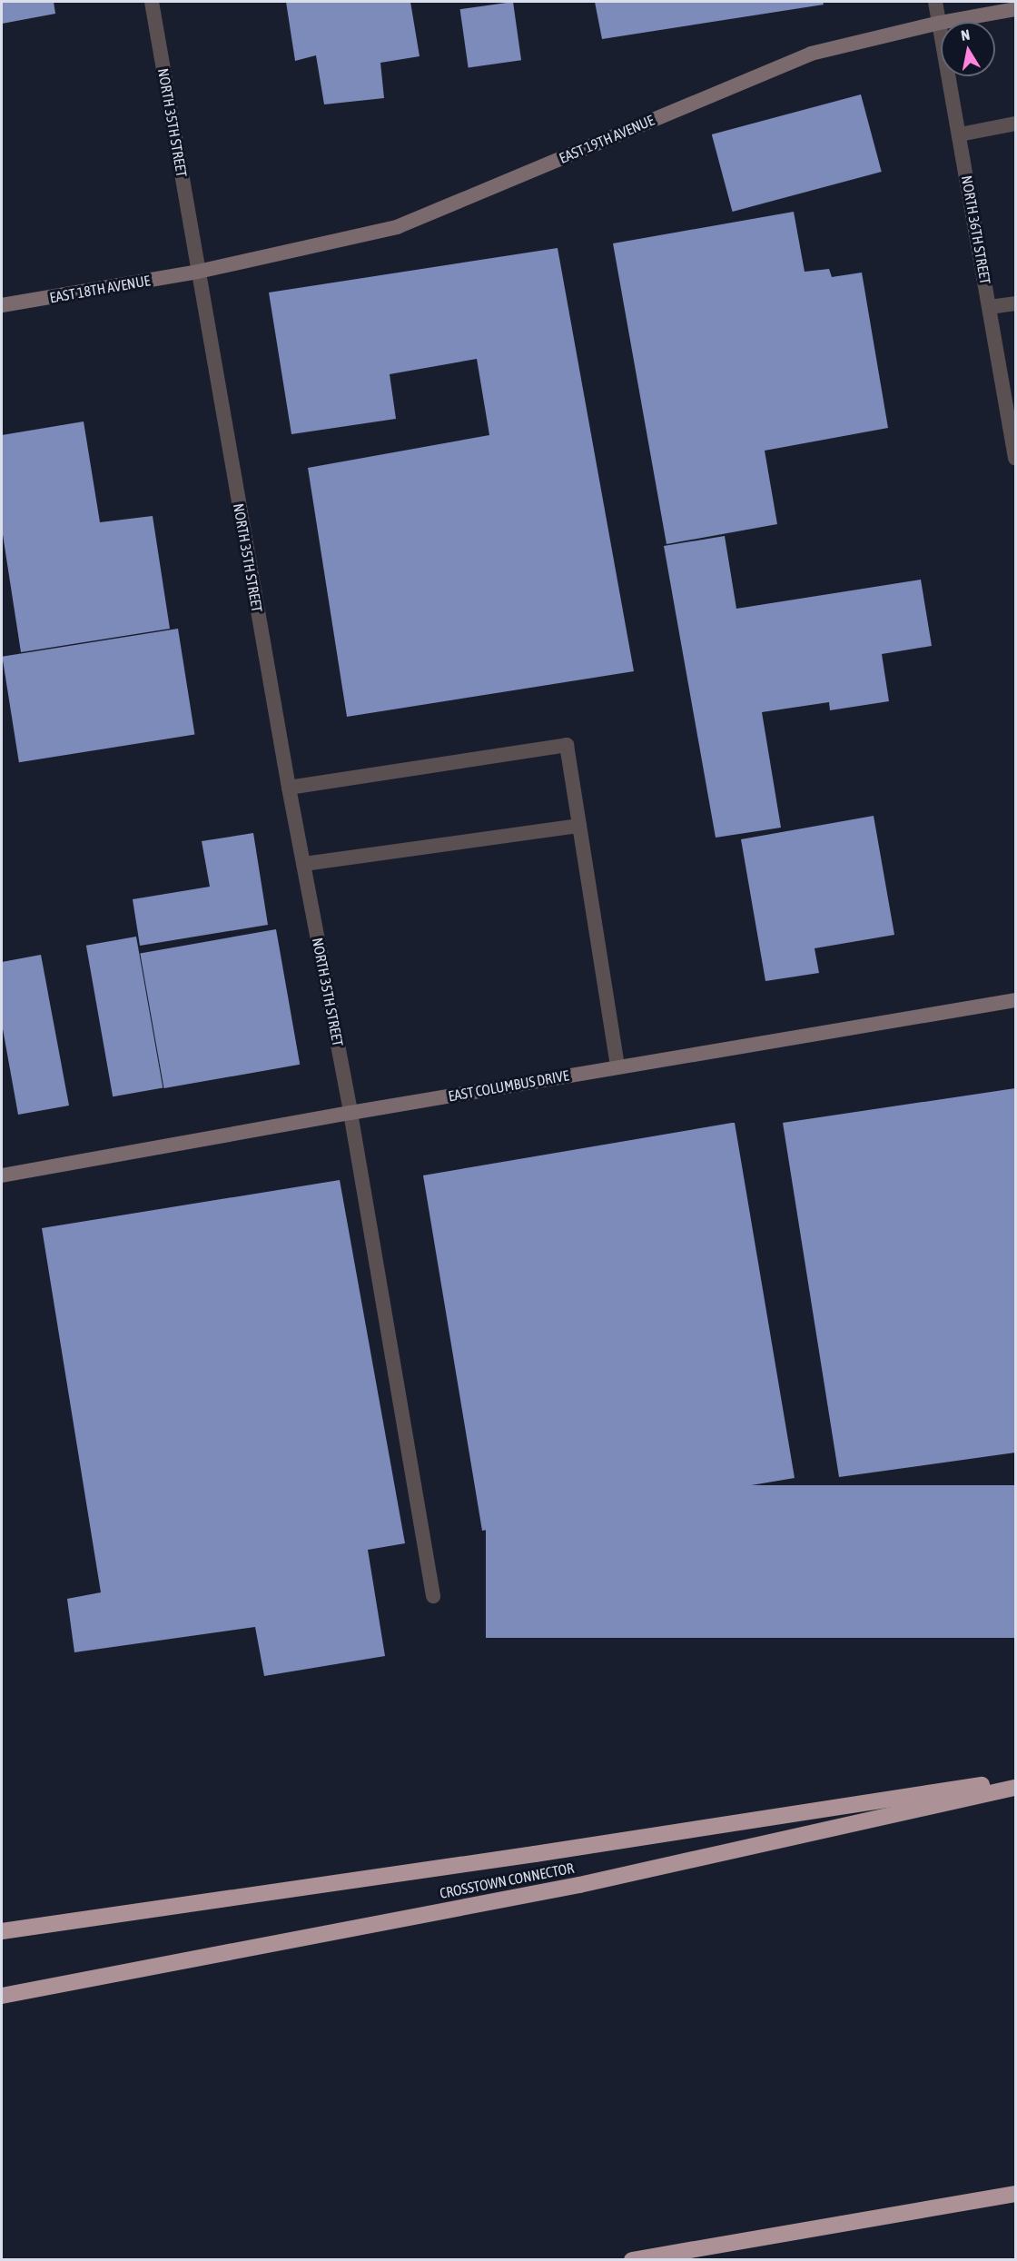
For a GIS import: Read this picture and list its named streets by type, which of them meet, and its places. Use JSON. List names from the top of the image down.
{
  "streets": {
    "highway": ["CROSSTOWN CONNECTOR"],
    "main road": ["EAST 19TH AVENUE", "EAST 18TH AVENUE", "EAST COLUMBUS DRIVE"],
    "street": ["NORTH 35TH STREET", "NORTH 36TH STREET"]
  },
  "crossings": [
    ["NORTH 35TH STREET", "EAST 19TH AVENUE"],
    ["NORTH 35TH STREET", "EAST 18TH AVENUE"],
    ["NORTH 35TH STREET", "EAST COLUMBUS DRIVE"],
    ["EAST 19TH AVENUE", "NORTH 36TH STREET"],
    ["EAST 19TH AVENUE", "EAST 18TH AVENUE"]
  ],
  "north": "top"
}
